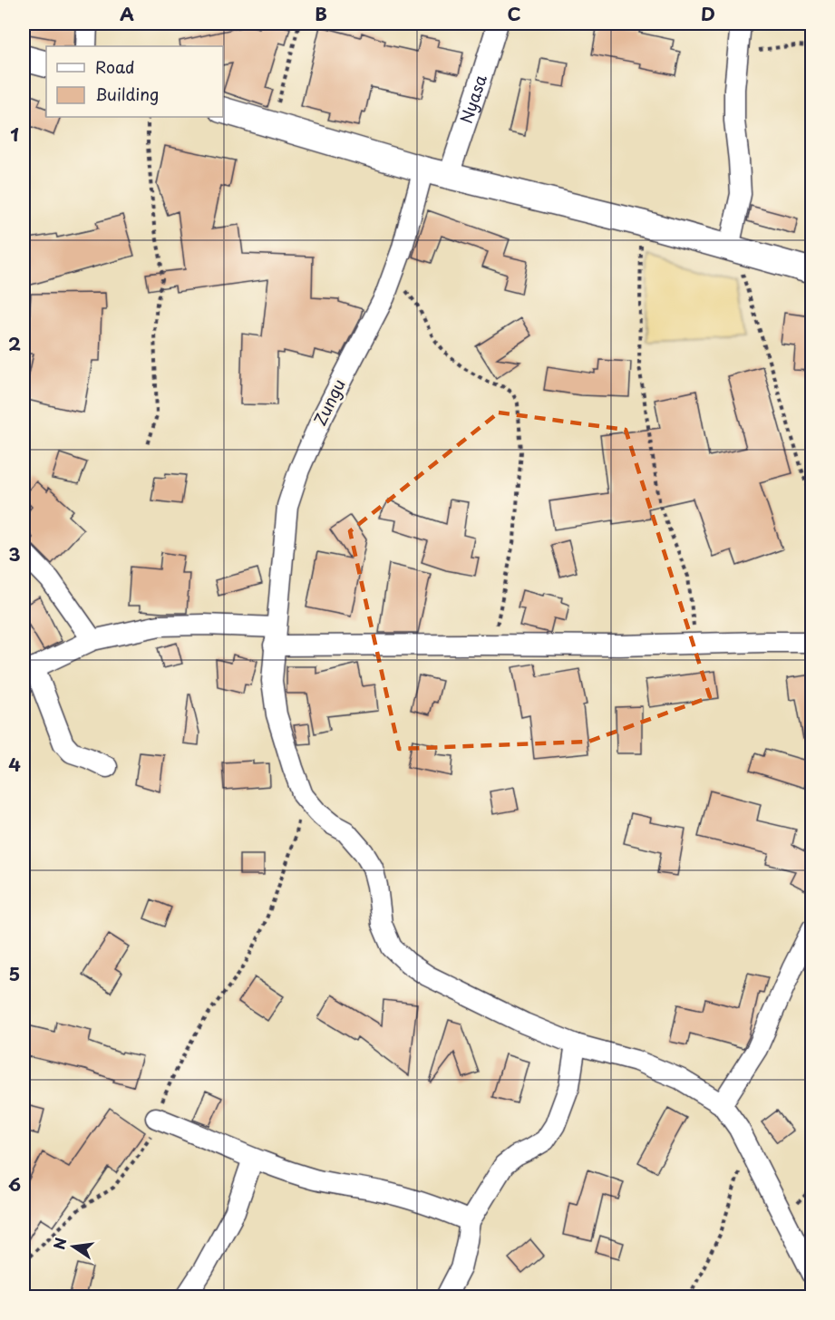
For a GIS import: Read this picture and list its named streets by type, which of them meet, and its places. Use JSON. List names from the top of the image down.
{
  "streets": {
    "street": ["Nyasa", "Zungu"]
  },
  "legend": ["Road", "Building"],
  "north": "left",
  "grid": {
    "columns": [
      "A",
      "B",
      "C",
      "D"
    ],
    "rows": [
      "1",
      "2",
      "3",
      "4",
      "5",
      "6"
    ]
  }
}
